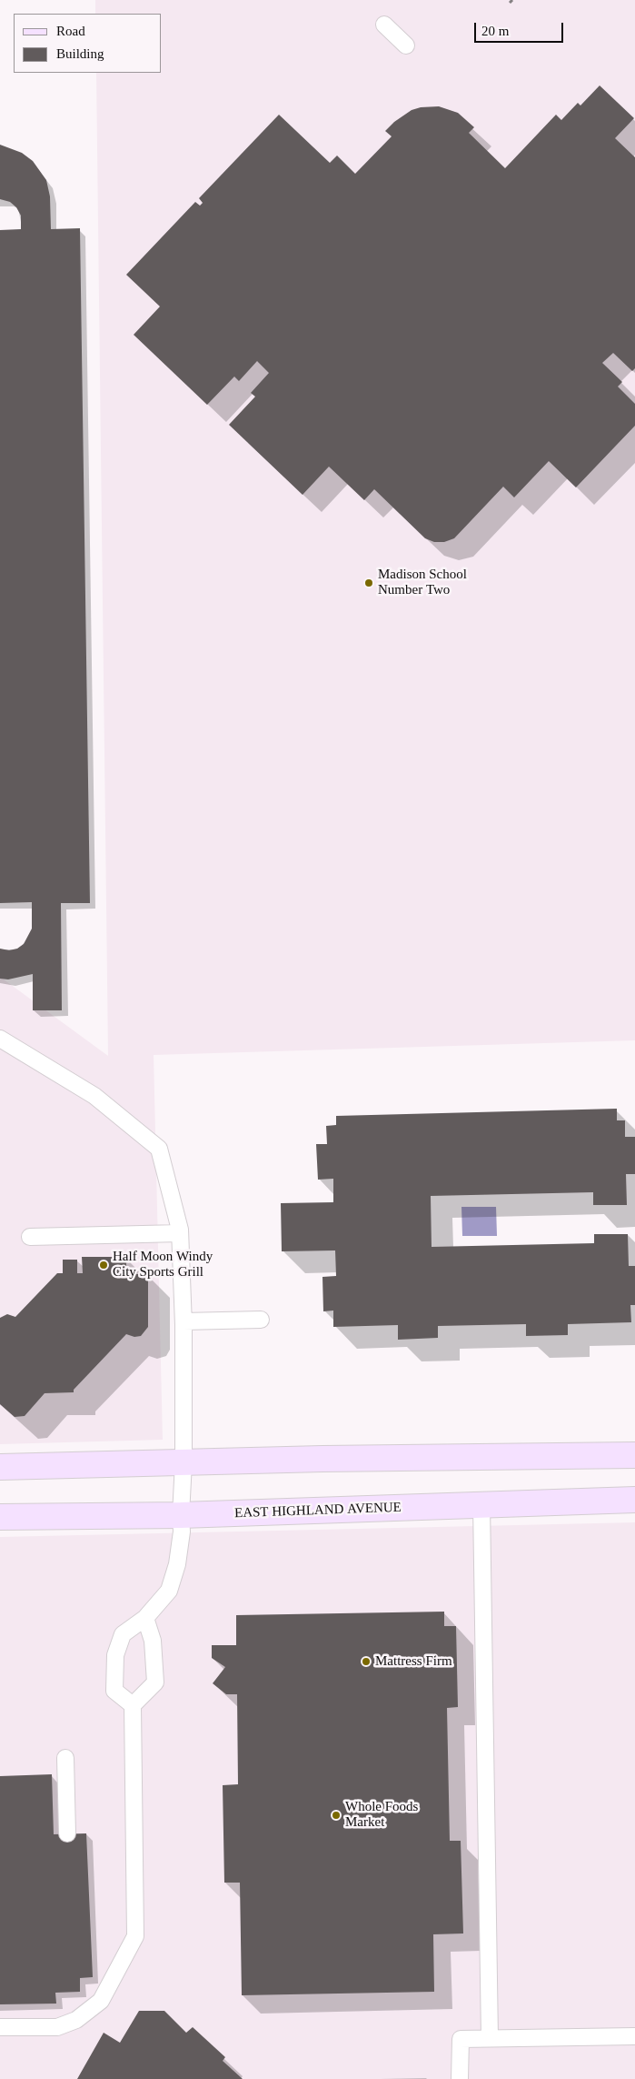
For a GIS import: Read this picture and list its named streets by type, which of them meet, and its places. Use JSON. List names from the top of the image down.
{
  "streets": {
    "main road": ["EAST HIGHLAND AVENUE"]
  },
  "places": [
    "Madison School Number Two",
    "Half Moon Windy City Sports Grill",
    "Mattress Firm",
    "Whole Foods Market"
  ],
  "legend": ["Road", "Building"],
  "scale_bar": "20 m"
}
